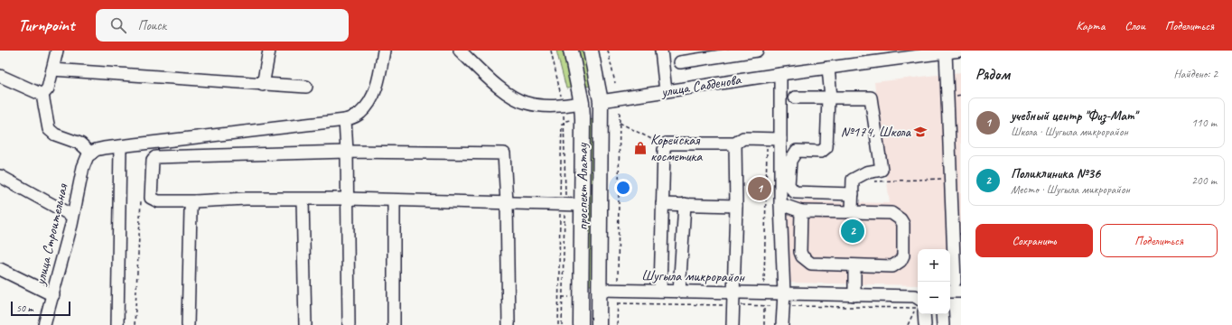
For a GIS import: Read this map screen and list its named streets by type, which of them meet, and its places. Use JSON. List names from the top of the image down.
{
  "streets": {
    "main road": ["улица Сабденова", "проспект Алатау"],
    "street": ["улица Строительная", "Шугыла микрорайон"]
  },
  "crossings": [
    ["улица Сабденова", "проспект Алатау"],
    ["проспект Алатау", "Шугыла микрорайон"]
  ],
  "places": {
    "school or university": ["№174, Школа"],
    "shop": ["Корейская косметика"]
  },
  "scale_bar": "50 m",
  "page": {
    "header": "Turnpoint",
    "search": "Поиск",
    "nav": ["Карта", "Слои", "Поделиться"],
    "heading": ["Рядом", "Найдено: 2"],
    "list": [
      {
        "mark": "1",
        "name": "учебный центр \"Физ-Мат\"",
        "note": "Школа · Шугыла микрорайон",
        "value": "110 m"
      },
      {
        "mark": "2",
        "name": "Поликлиника №36",
        "note": "Место · Шугыла микрорайон",
        "value": "200 m"
      }
    ],
    "pins": ["1", "2"],
    "buttons": ["Сохранить", "Поделиться"],
    "map_buttons": ["+", "−"],
    "scale": "50 m"
  }
}
